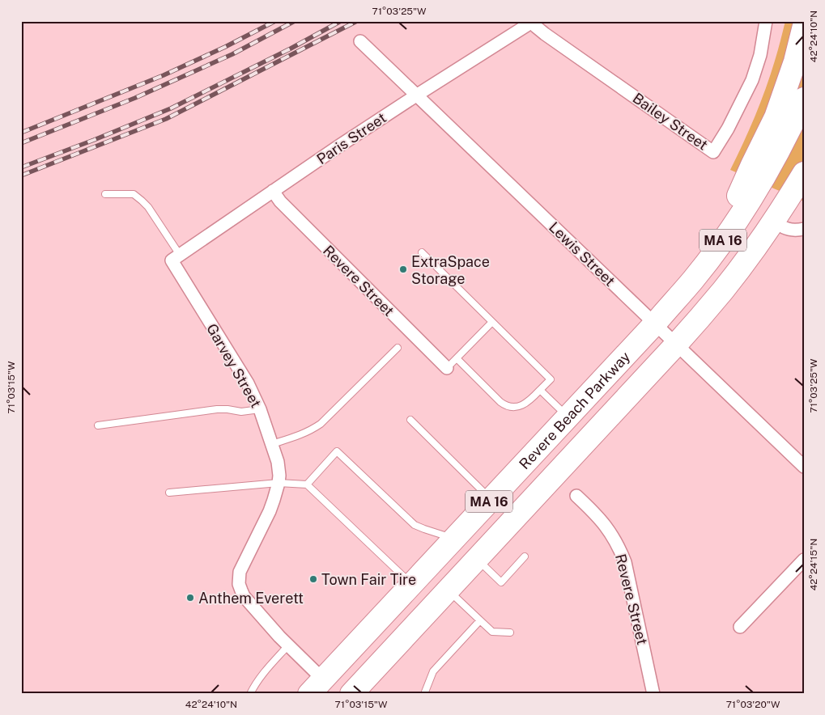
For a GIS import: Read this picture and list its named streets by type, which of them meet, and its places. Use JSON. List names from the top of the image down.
{
  "streets": {
    "highway": ["MA 16", "Revere Beach Parkway"],
    "street": [
      "Bailey Street",
      "Paris Street",
      "Lewis Street",
      "Revere Street",
      "Garvey Street"
    ]
  },
  "crossings": [
    ["Bailey Street", "Paris Street"],
    ["Paris Street", "Lewis Street"],
    ["Paris Street", "Revere Street"],
    ["Paris Street", "Garvey Street"],
    ["Lewis Street", "Revere Beach Parkway"],
    ["Garvey Street", "Revere Beach Parkway"]
  ],
  "places": ["ExtraSpace Storage", "Town Fair Tire", "Anthem Everett"],
  "coordinates": [
    "71°03'25\"W",
    "42°24'10\"N",
    "71°03'15\"W",
    "42°24'15\"N",
    "71°03'20\"W"
  ]
}
